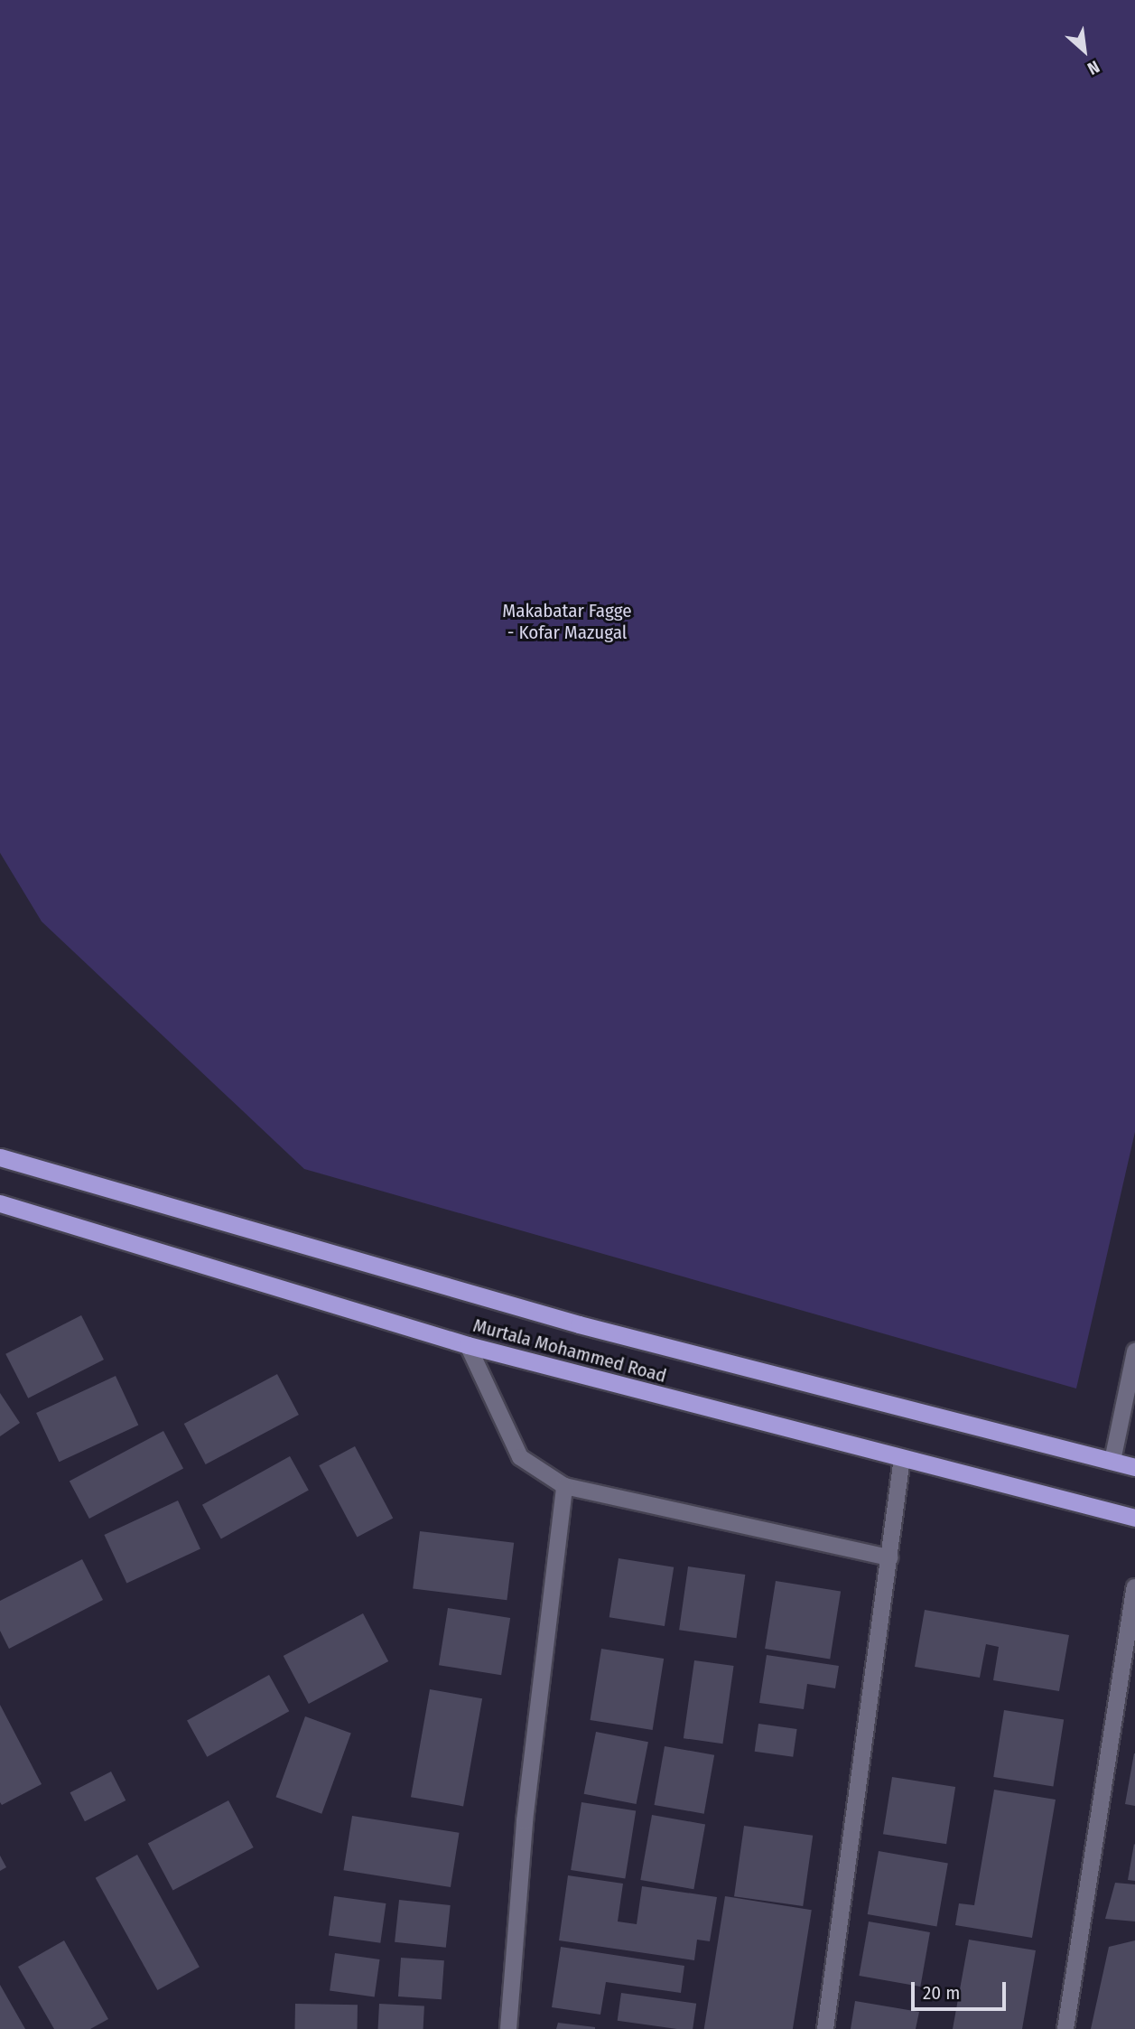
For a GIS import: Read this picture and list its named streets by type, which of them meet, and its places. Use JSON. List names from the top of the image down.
{
  "streets": {
    "highway": ["Murtala Mohammed Road"]
  },
  "parks": ["Makabatar Fagge - Kofar Mazugal"],
  "scale_bar": "20 m",
  "north": "bottom right"
}
